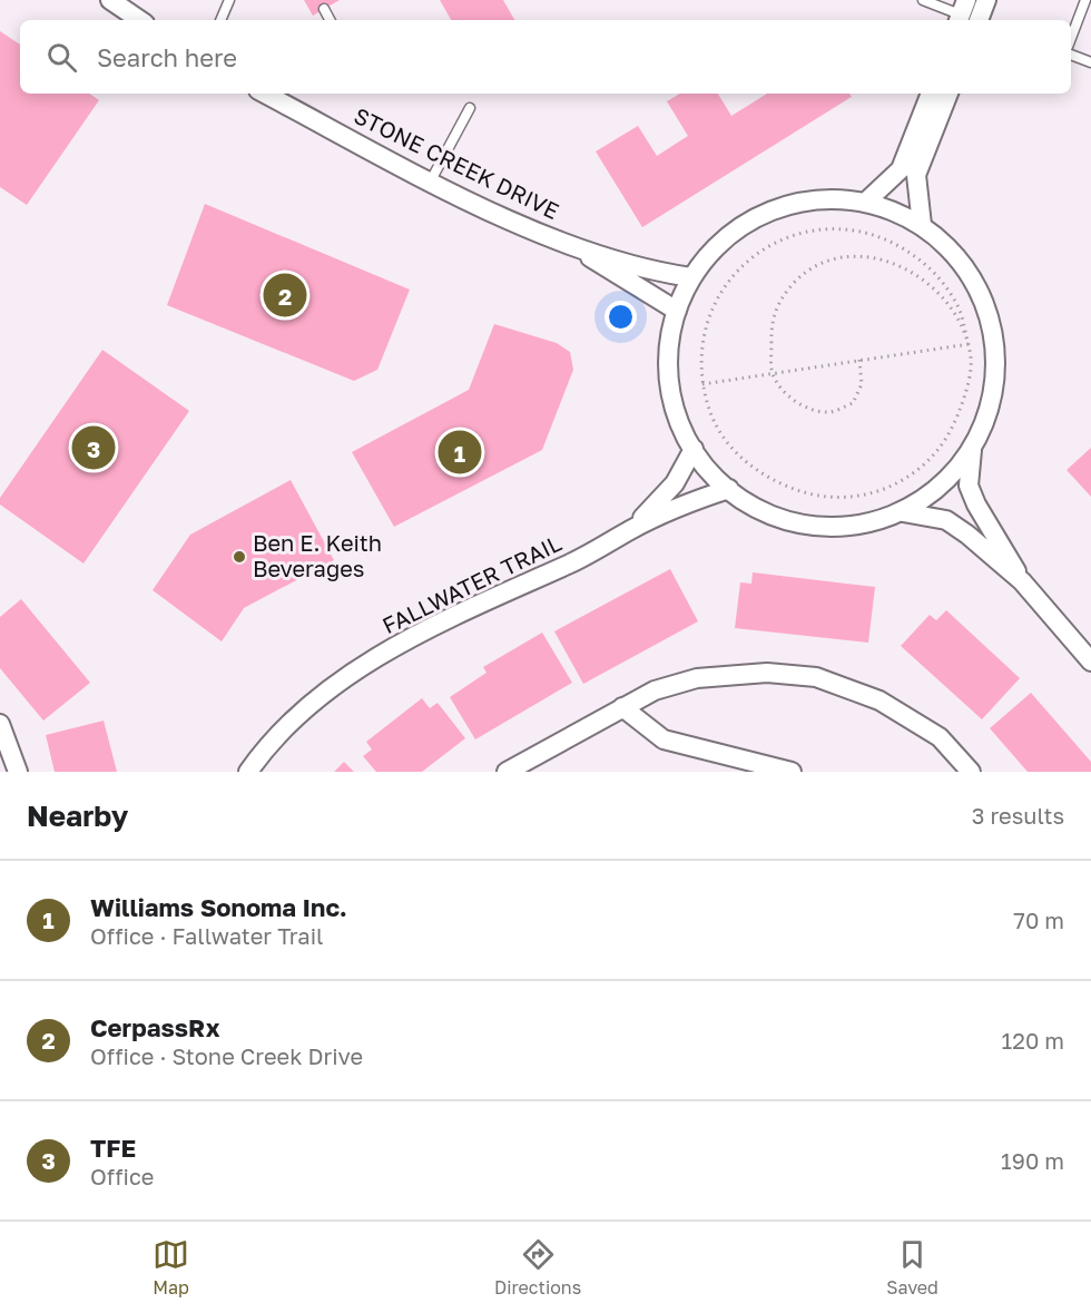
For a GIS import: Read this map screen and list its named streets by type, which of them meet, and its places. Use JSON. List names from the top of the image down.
{
  "streets": {
    "street": ["STONE CREEK DRIVE", "FALLWATER TRAIL"]
  },
  "places": ["Ben E. Keith Beverages"],
  "page": {
    "search": "Search here",
    "pins": ["2", "3", "1"],
    "heading": ["Nearby", "3 results"],
    "list": [
      {
        "mark": "1",
        "name": "Williams Sonoma Inc.",
        "note": "Office · Fallwater Trail",
        "value": "70 m"
      },
      {
        "mark": "2",
        "name": "CerpassRx",
        "note": "Office · Stone Creek Drive",
        "value": "120 m"
      },
      {
        "mark": "3",
        "name": "TFE",
        "note": "Office",
        "value": "190 m"
      }
    ],
    "nav": ["Map", "Directions", "Saved"]
  }
}
